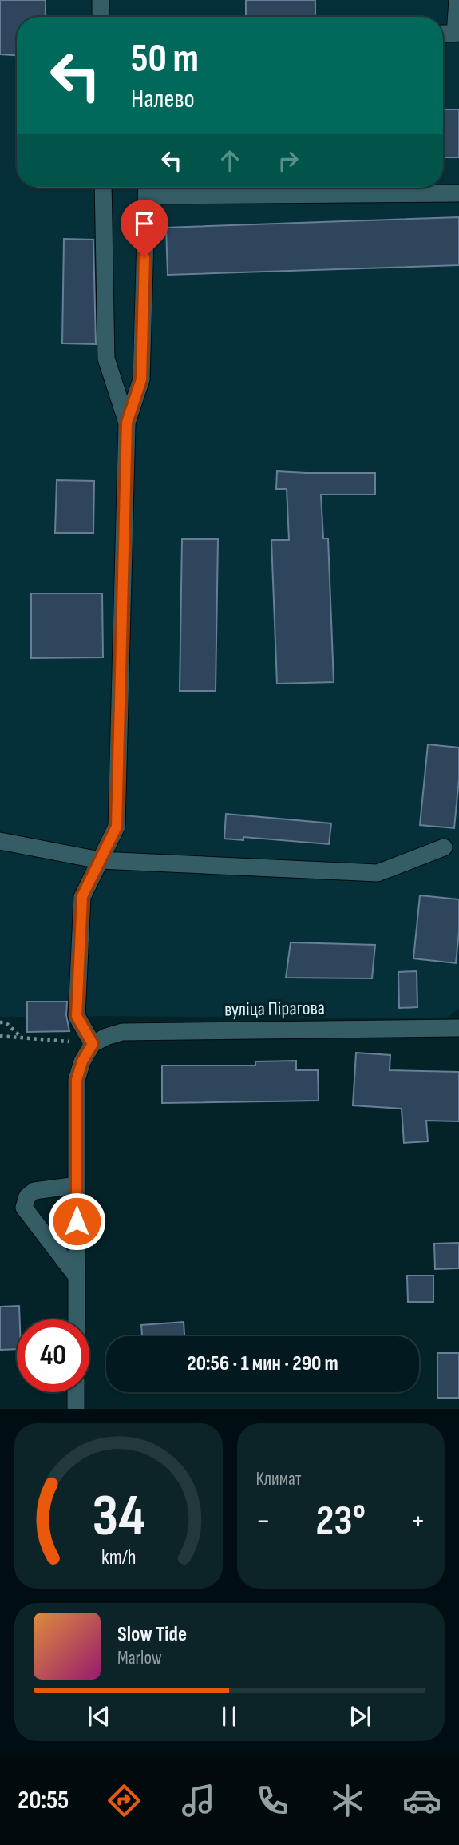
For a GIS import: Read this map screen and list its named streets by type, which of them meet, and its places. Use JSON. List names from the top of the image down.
{
  "streets": {
    "street": ["вуліца Пірагова"]
  },
  "page": {
    "turn": ["50 m", "Налево"],
    "limit": "40",
    "trip": "20:56 · 1 мин · 290 m",
    "tile": "Климат",
    "heat": ["−", "23°", "+"],
    "song": ["Slow Tide", "Marlow"],
    "tabs": "20:55",
    "gauge": ["34", "km/h"]
  }
}
